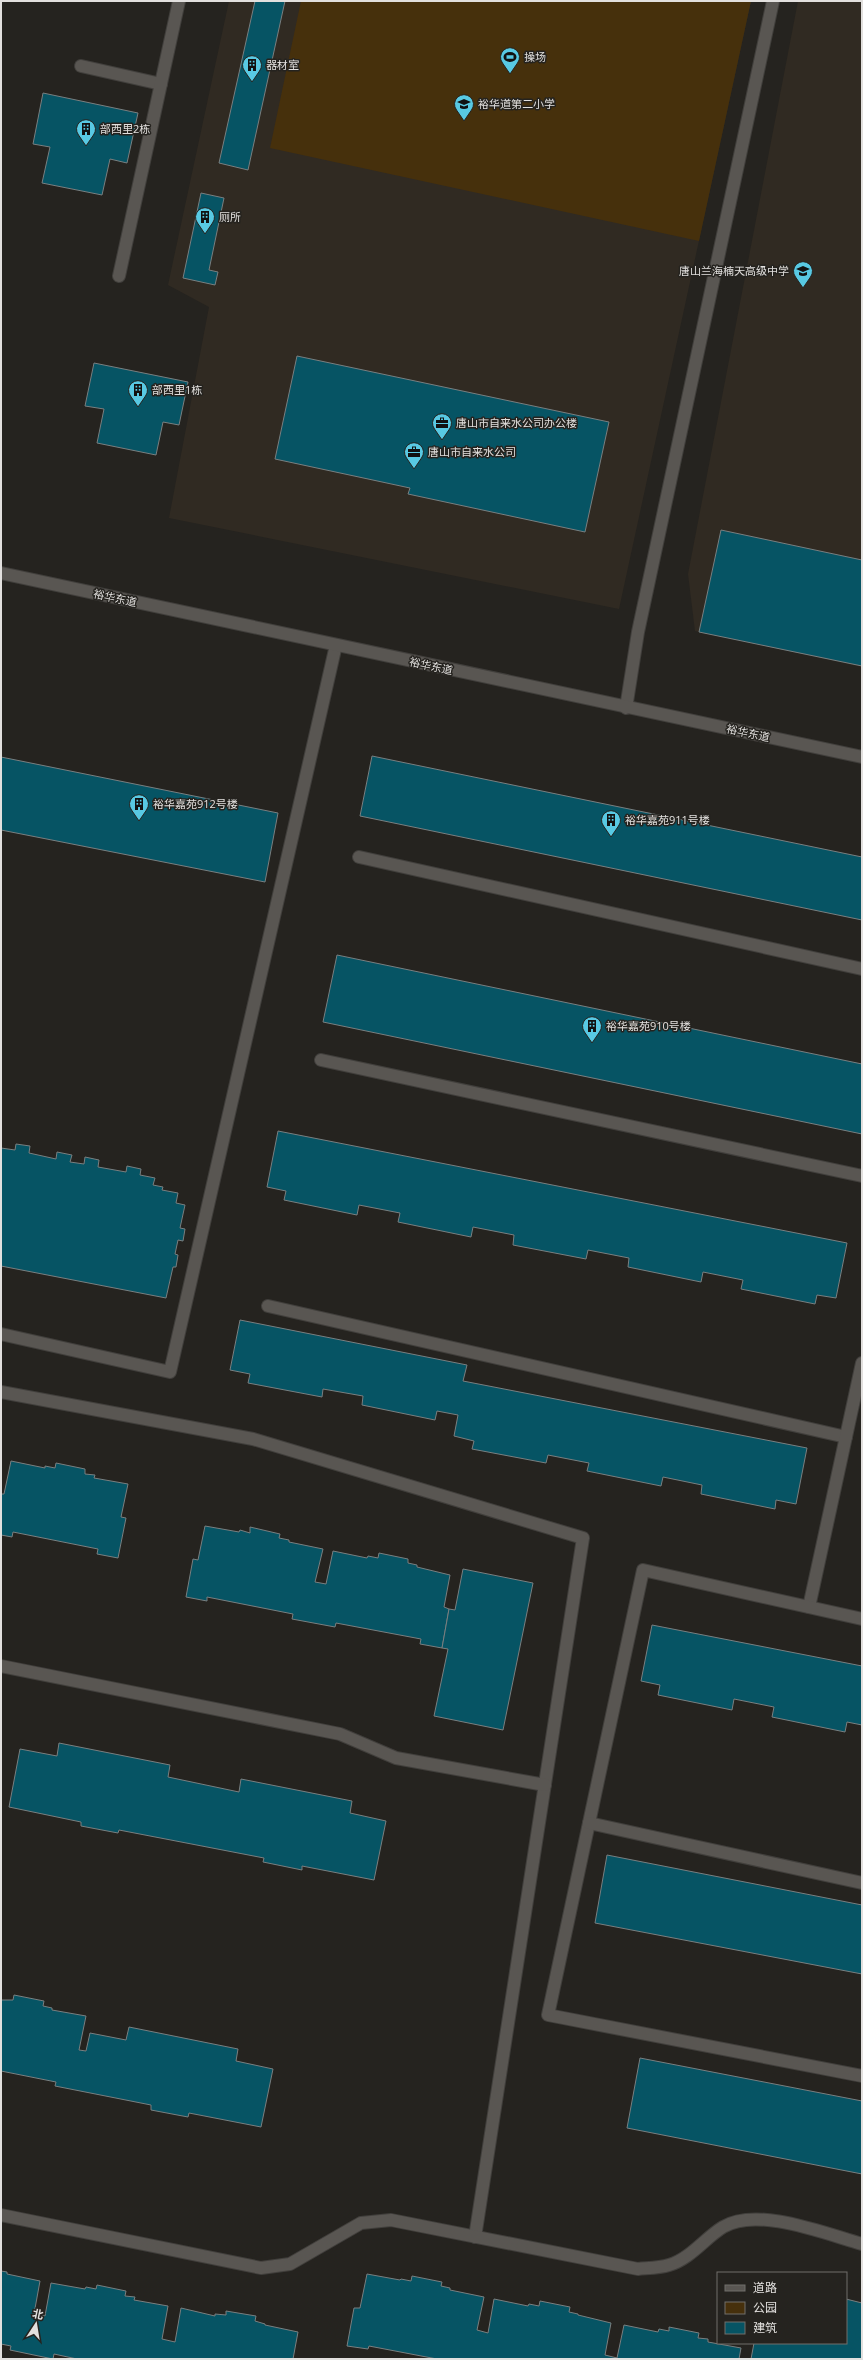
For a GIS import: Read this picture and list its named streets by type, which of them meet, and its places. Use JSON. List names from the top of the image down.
{
  "streets": {
    "street": ["裕华东道"]
  },
  "places": {
    "sports": ["操场"],
    "building": [
      "器材室",
      "部西里2栋",
      "厕所",
      "部西里1栋",
      "裕华嘉苑912号楼",
      "裕华嘉苑911号楼",
      "裕华嘉苑910号楼"
    ],
    "school or university": ["裕华道第二小学", "唐山兰海楠天高级中学"],
    "office": ["唐山市自来水公司办公楼", "唐山市自来水公司"]
  },
  "legend": ["道路", "公园", "建筑"],
  "north": "top"
}
